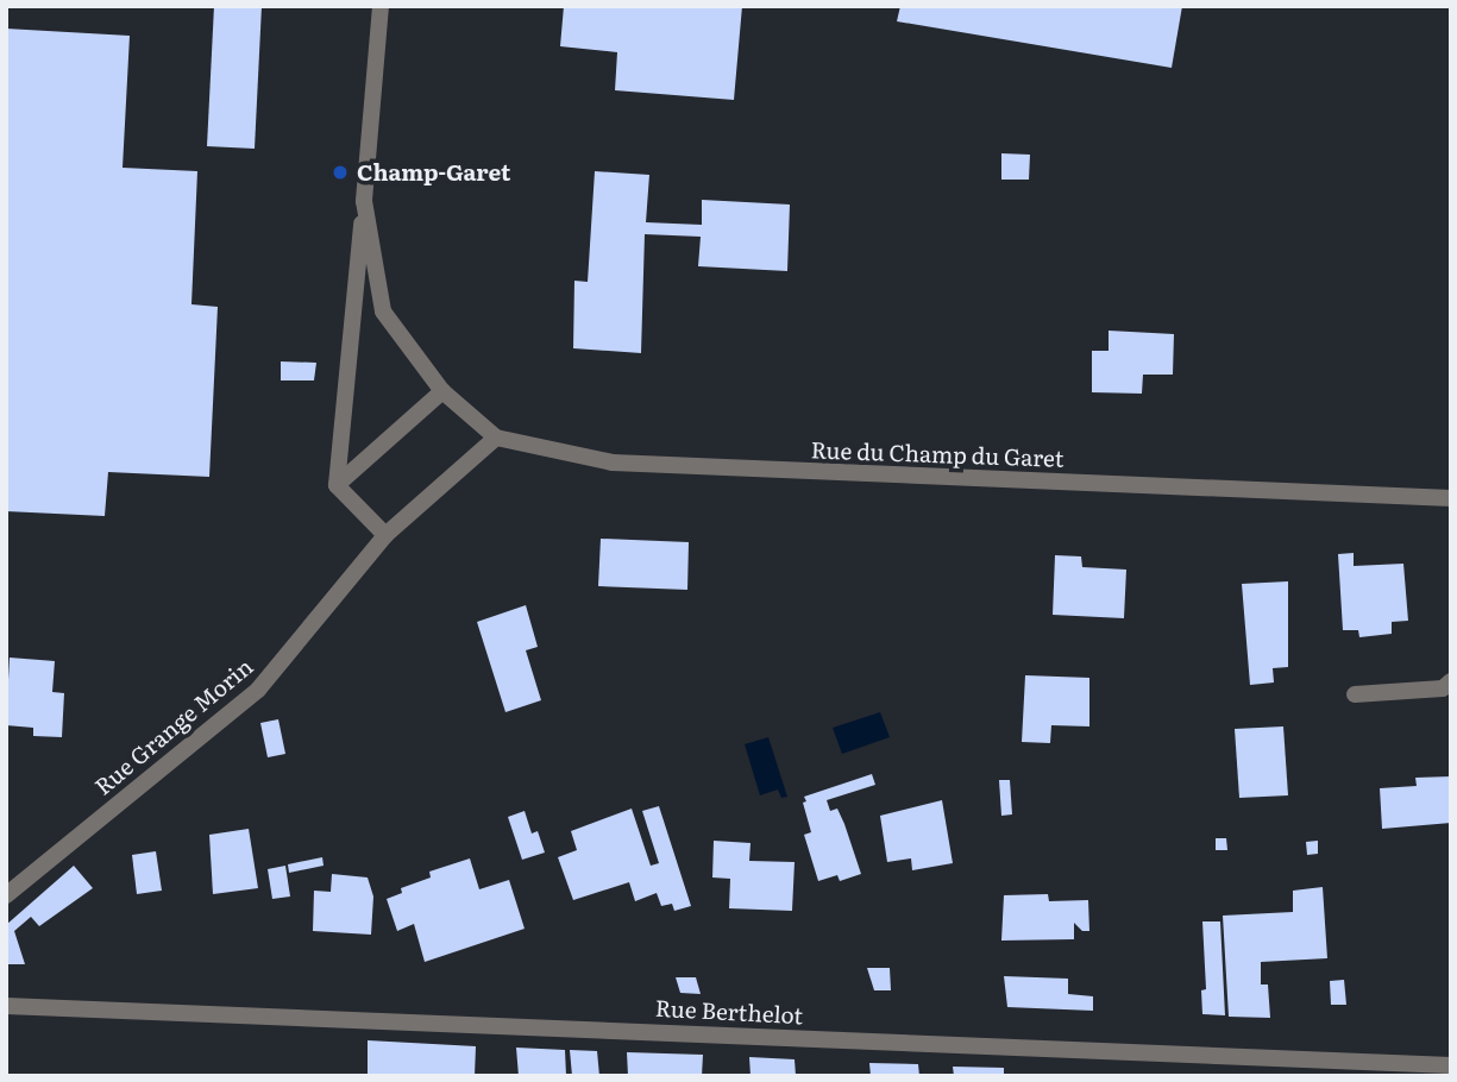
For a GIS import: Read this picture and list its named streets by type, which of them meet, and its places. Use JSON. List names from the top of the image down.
{
  "streets": {
    "street": ["Rue du Champ du Garet", "Rue Grange Morin", "Rue Berthelot"]
  },
  "crossings": [
    ["Rue du Champ du Garet", "Rue Grange Morin"]
  ],
  "places": ["Champ-Garet"]
}
